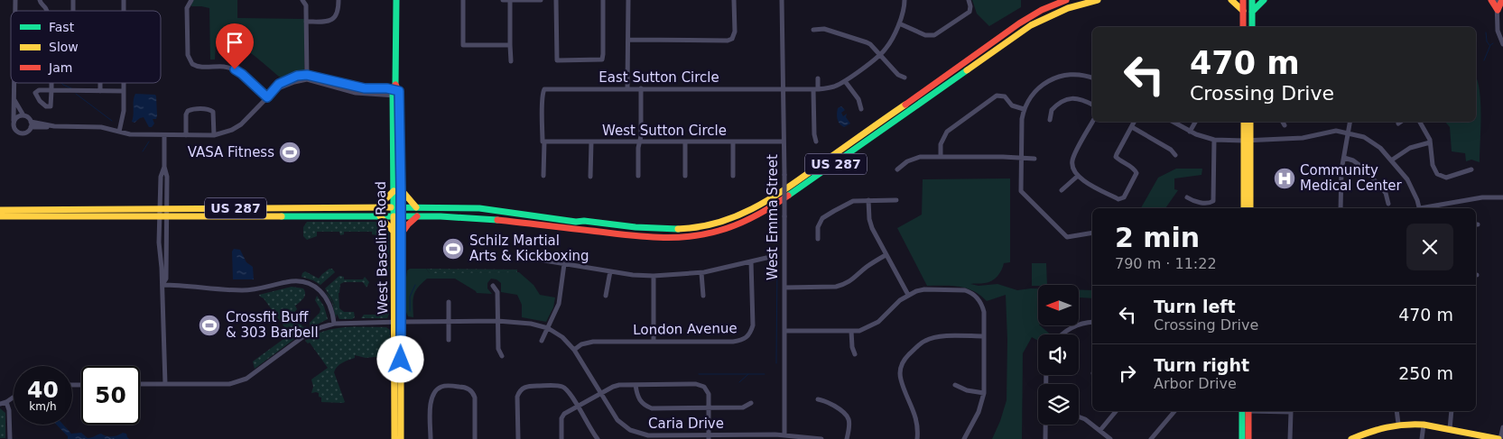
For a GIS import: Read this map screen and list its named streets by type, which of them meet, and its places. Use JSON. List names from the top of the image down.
{
  "streets": {
    "main road": ["US 287", "West Baseline Road"],
    "street": [
      "East Sutton Circle",
      "West Sutton Circle",
      "West Emma Street",
      "London Avenue",
      "Caria Drive"
    ]
  },
  "crossings": [
    ["East Sutton Circle", "West Sutton Circle"],
    ["East Sutton Circle", "West Emma Street"],
    ["West Sutton Circle", "West Emma Street"],
    ["US 287", "West Baseline Road"],
    ["West Emma Street", "Caria Drive"],
    ["West Baseline Road", "Caria Drive"],
    ["London Avenue", "Caria Drive"]
  ],
  "places": {
    "sports": ["VASA Fitness", "Schilz Martial Arts & Kickboxing", "Crossfit Buff & 303 Barbell"],
    "hospital": ["Community Medical Center"]
  },
  "legend": ["Fast", "Slow", "Jam"],
  "north": "left",
  "page": {
    "turn": ["470 m", "Crossing Drive"],
    "heading": ["2 min", "790 m · 11:22"],
    "list": [
      {
        "name": "Turn left",
        "note": "Crossing Drive",
        "value": "470 m"
      },
      {
        "name": "Turn right",
        "note": "Arbor Drive",
        "value": "250 m"
      }
    ],
    "speed": "40 km/h",
    "limit": "50"
  }
}
